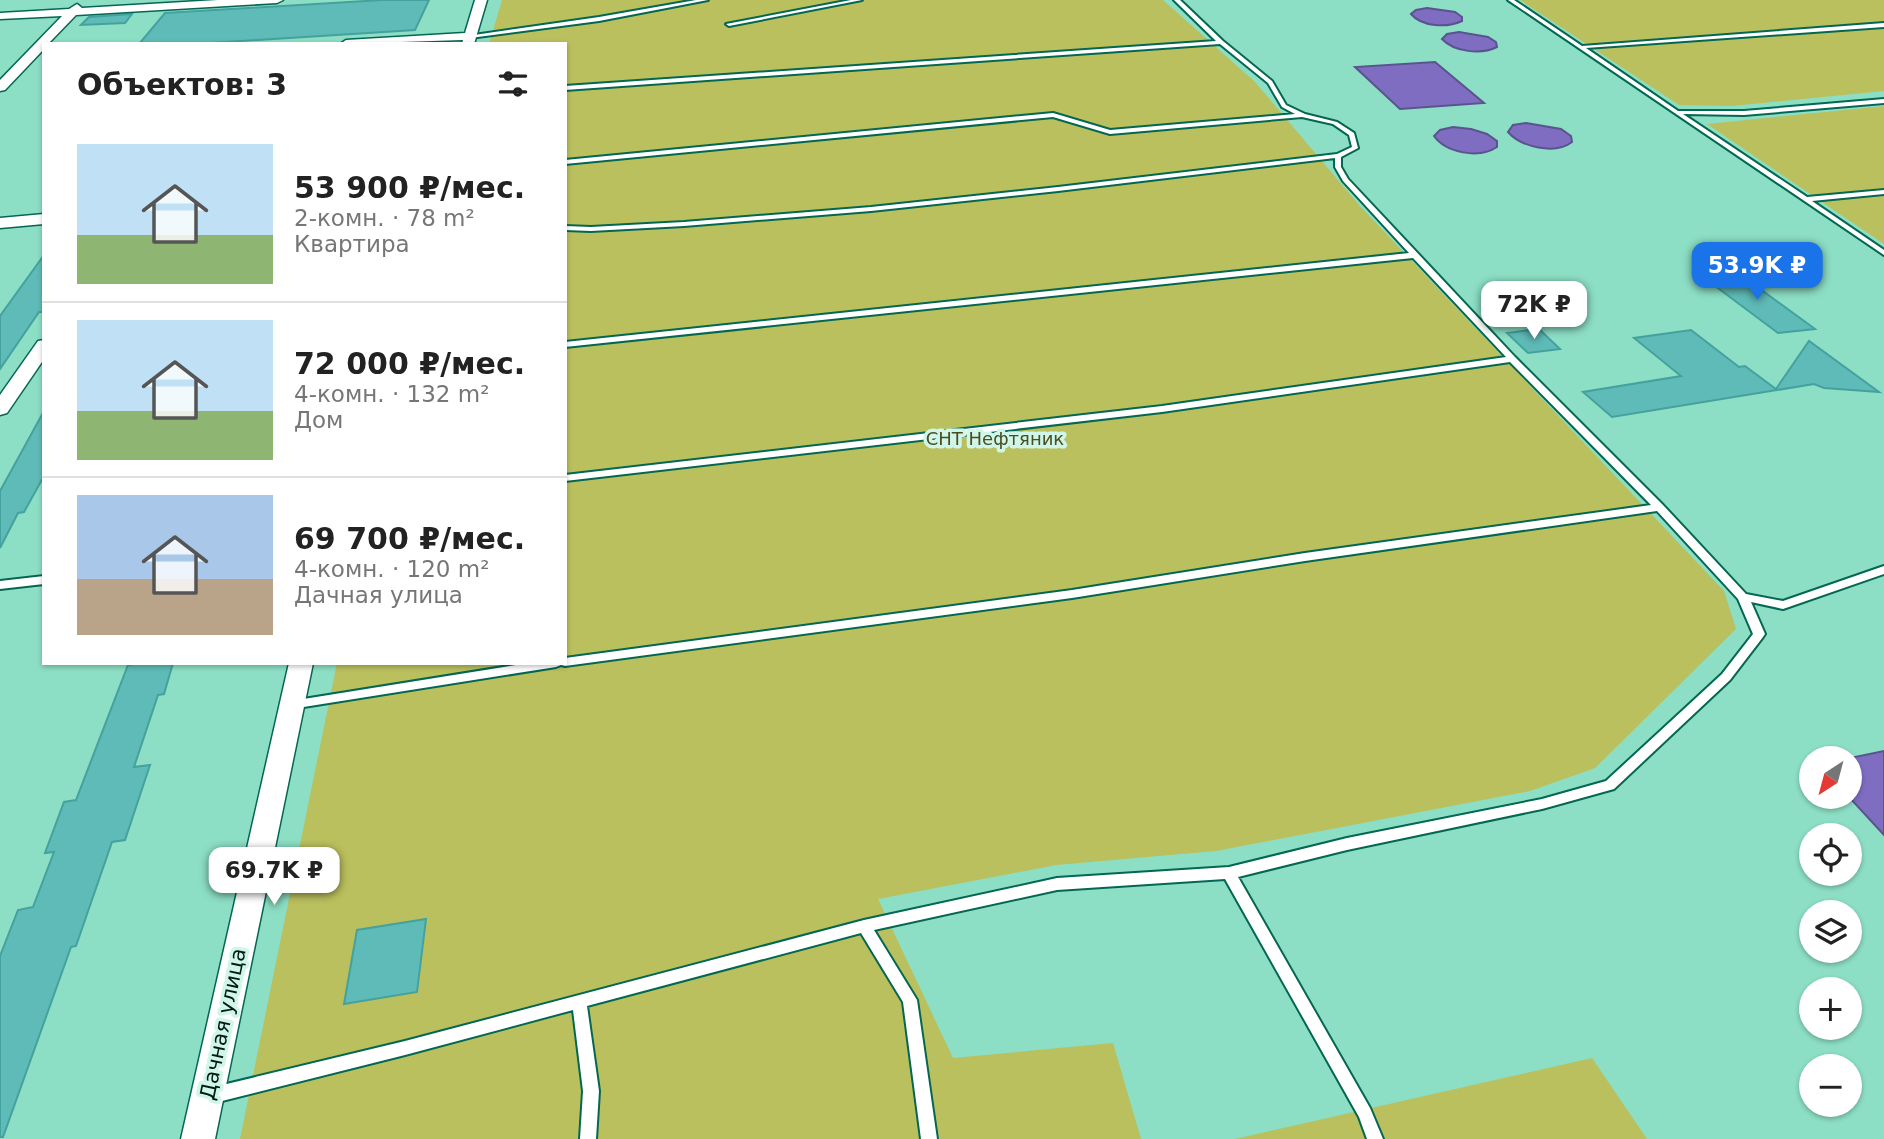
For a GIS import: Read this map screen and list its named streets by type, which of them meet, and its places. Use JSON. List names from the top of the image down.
{
  "streets": {
    "street": ["Дачная улица"]
  },
  "parks": ["СНТ Нефтяник"],
  "north": "bottom left",
  "page": {
    "heading": "Объектов: 3",
    "list": [
      {
        "name": "53 900 ₽/мес.",
        "note": "2-комн. · 78 m² · Квартира"
      },
      {
        "name": "72 000 ₽/мес.",
        "note": "4-комн. · 132 m² · Дом"
      },
      {
        "name": "69 700 ₽/мес.",
        "note": "4-комн. · 120 m² · Дачная улица"
      }
    ],
    "price": ["53.9K ₽", "72K ₽", "69.7K ₽"],
    "map_buttons": ["+", "−"]
  }
}
